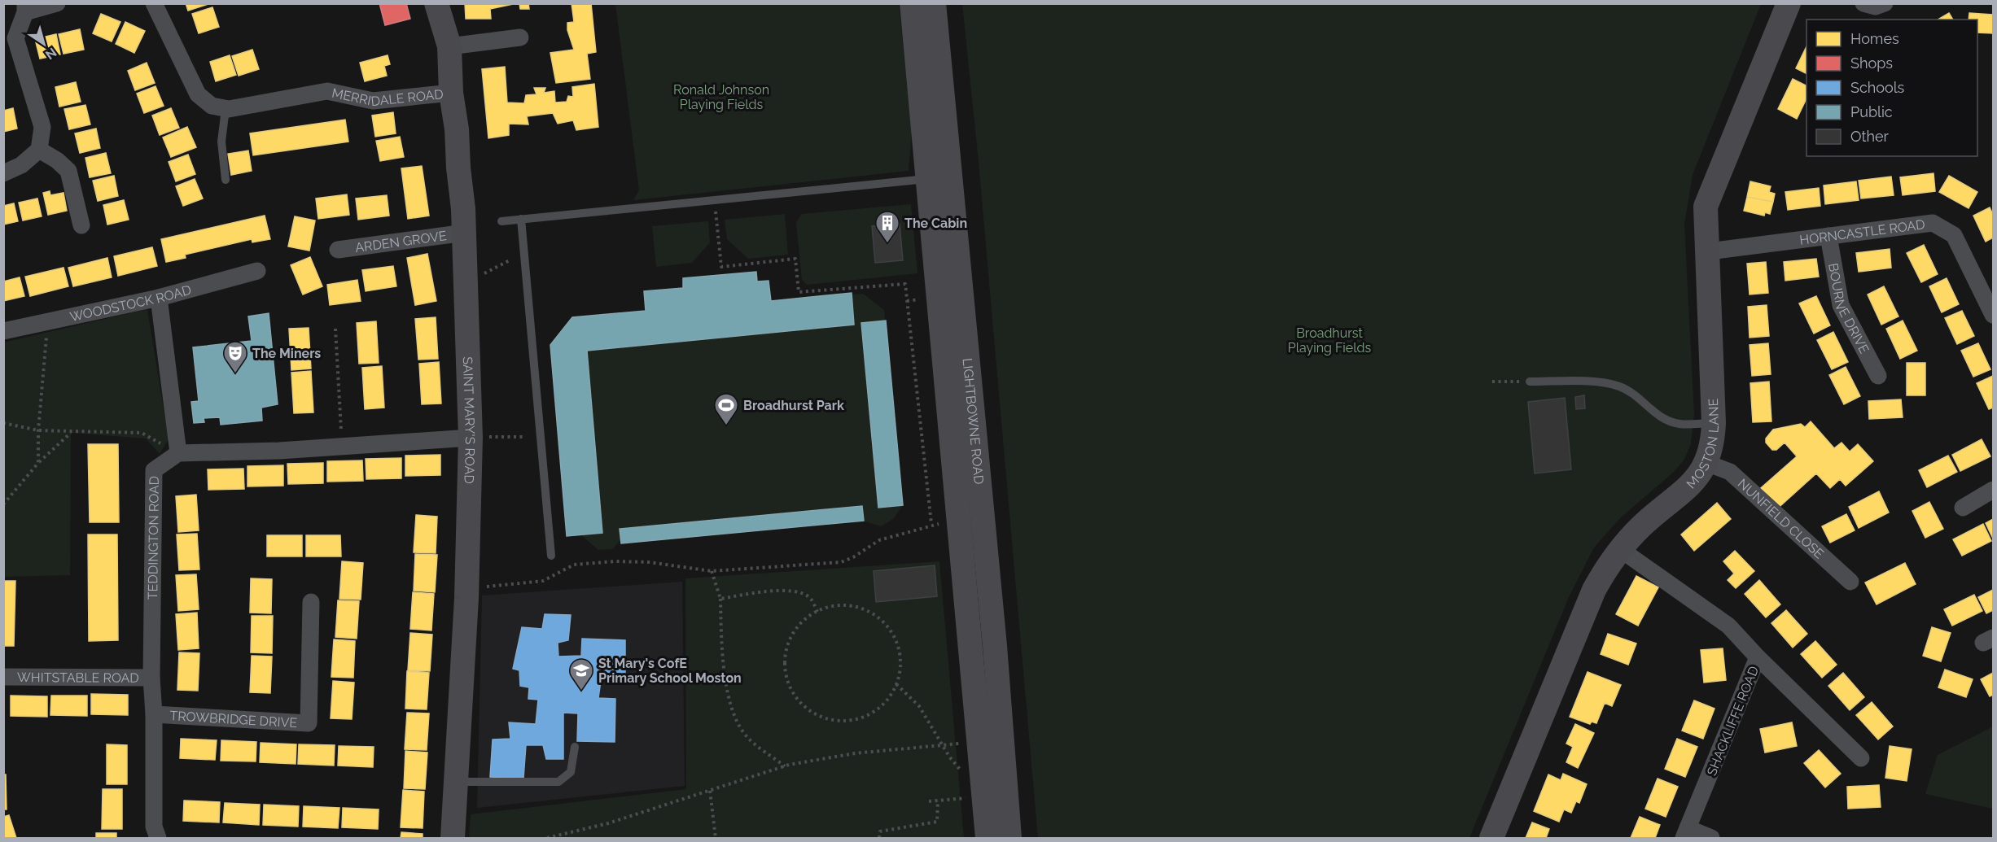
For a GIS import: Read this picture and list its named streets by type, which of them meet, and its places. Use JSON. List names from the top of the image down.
{
  "streets": {
    "street": [
      "MERRIDALE ROAD",
      "HORNCASTLE ROAD",
      "ARDEN GROVE",
      "WOODSTOCK ROAD",
      "BOURNE DRIVE",
      "SAINT MARY'S ROAD",
      "LIGHTBOWNE ROAD",
      "MOSTON LANE",
      "NUNFIELD CLOSE",
      "TEDDINGTON ROAD",
      "WHITSTABLE ROAD",
      "TROWBRIDGE DRIVE",
      "SHACKLIFFE ROAD"
    ]
  },
  "crossings": [
    ["MERRIDALE ROAD", "SAINT MARY'S ROAD"],
    ["HORNCASTLE ROAD", "BOURNE DRIVE"],
    ["HORNCASTLE ROAD", "MOSTON LANE"],
    ["ARDEN GROVE", "SAINT MARY'S ROAD"],
    ["MOSTON LANE", "NUNFIELD CLOSE"],
    ["MOSTON LANE", "SHACKLIFFE ROAD"],
    ["TEDDINGTON ROAD", "WHITSTABLE ROAD"],
    ["TEDDINGTON ROAD", "TROWBRIDGE DRIVE"]
  ],
  "parks": ["Ronald Johnson Playing Fields", "Broadhurst Playing Fields"],
  "places": {
    "building": ["The Cabin"],
    "theatre": ["The Miners"],
    "sports": ["Broadhurst Park"],
    "school or university": ["St Mary's CofE Primary School Moston"]
  },
  "legend": [
    "Homes",
    "Shops",
    "Schools",
    "Public",
    "Other"
  ],
  "north": "bottom right"
}
